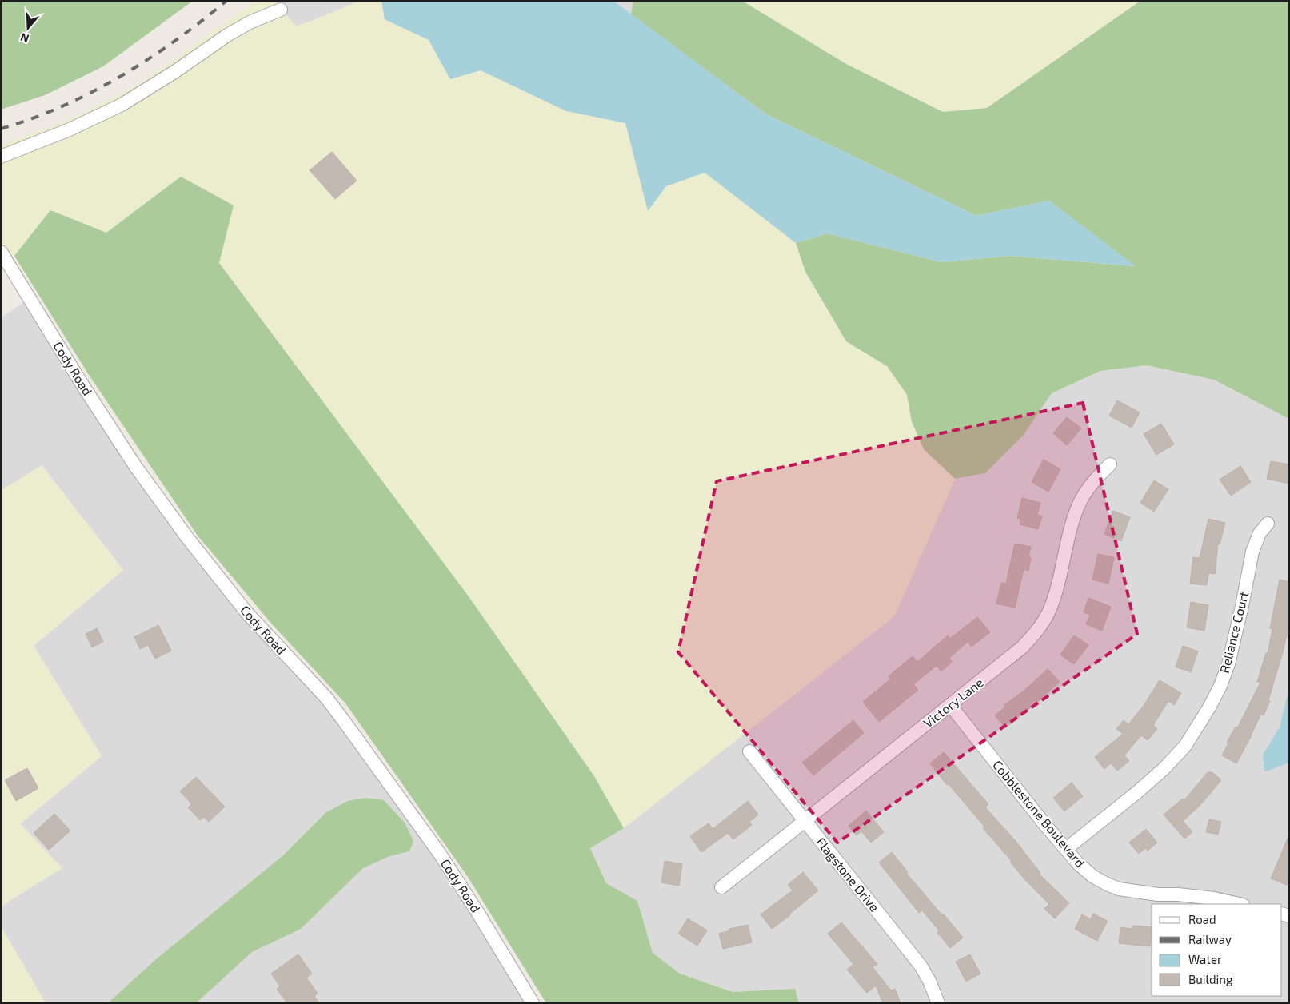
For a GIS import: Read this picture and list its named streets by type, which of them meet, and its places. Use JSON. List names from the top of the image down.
{
  "streets": {
    "street": [
      "Cody Road",
      "Reliance Court",
      "Victory Lane",
      "Cobblestone Boulevard",
      "Flagstone Drive"
    ]
  },
  "crossings": [
    ["Reliance Court", "Cobblestone Boulevard"],
    ["Victory Lane", "Cobblestone Boulevard"],
    ["Victory Lane", "Flagstone Drive"]
  ],
  "legend": [
    "Road",
    "Railway",
    "Water",
    "Building"
  ],
  "north": "bottom"
}
